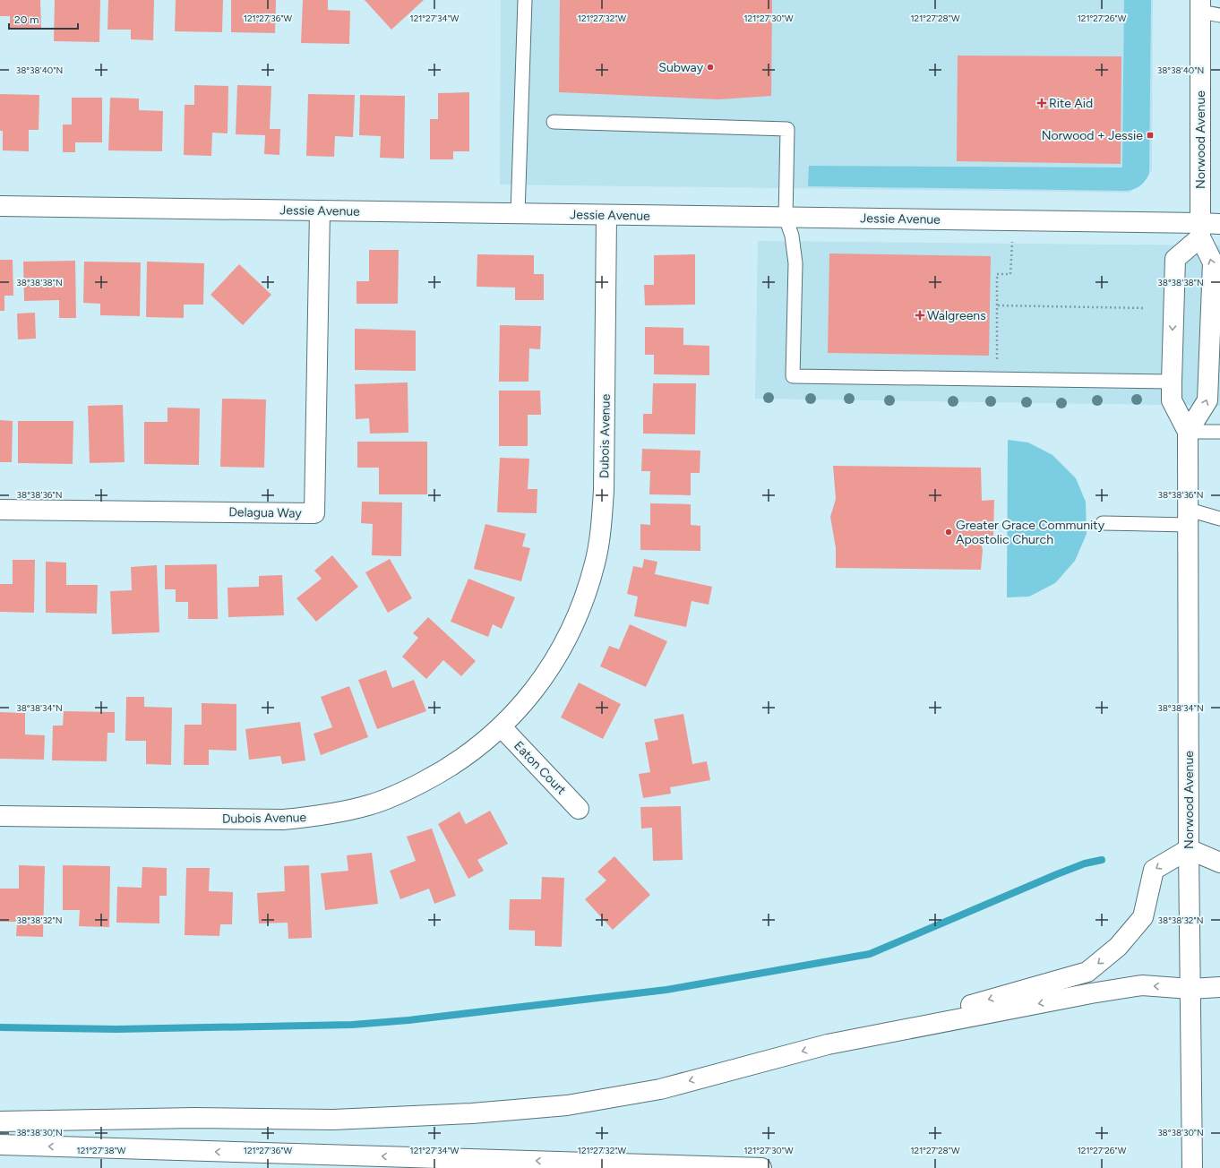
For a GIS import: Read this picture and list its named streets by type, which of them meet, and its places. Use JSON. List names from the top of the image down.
{
  "streets": {
    "main road": [
      "Norwood Avenue",
      "Jessie Avenue",
      "Dubois Avenue",
      "Delagua Way",
      "Eaton Court"
    ]
  },
  "crossings": [
    ["Norwood Avenue", "Jessie Avenue"],
    ["Jessie Avenue", "Dubois Avenue"],
    ["Jessie Avenue", "Delagua Way"],
    ["Dubois Avenue", "Eaton Court"]
  ],
  "places": {
    "other": ["Subway", "Greater Grace Community Apostolic Church"],
    "health": ["Rite Aid", "Walgreens"],
    "transit": ["Norwood + Jessie"]
  },
  "scale_bar": "20 m",
  "coordinates": [
    "121°27'36\"W",
    "121°27'34\"W",
    "121°27'32\"W",
    "121°27'30\"W",
    "121°27'28\"W",
    "121°27'26\"W",
    "38°38'40\"N",
    "38°38'38\"N",
    "38°38'36\"N",
    "38°38'34\"N",
    "38°38'32\"N",
    "38°38'30\"N",
    "121°27'38\"W"
  ]
}
